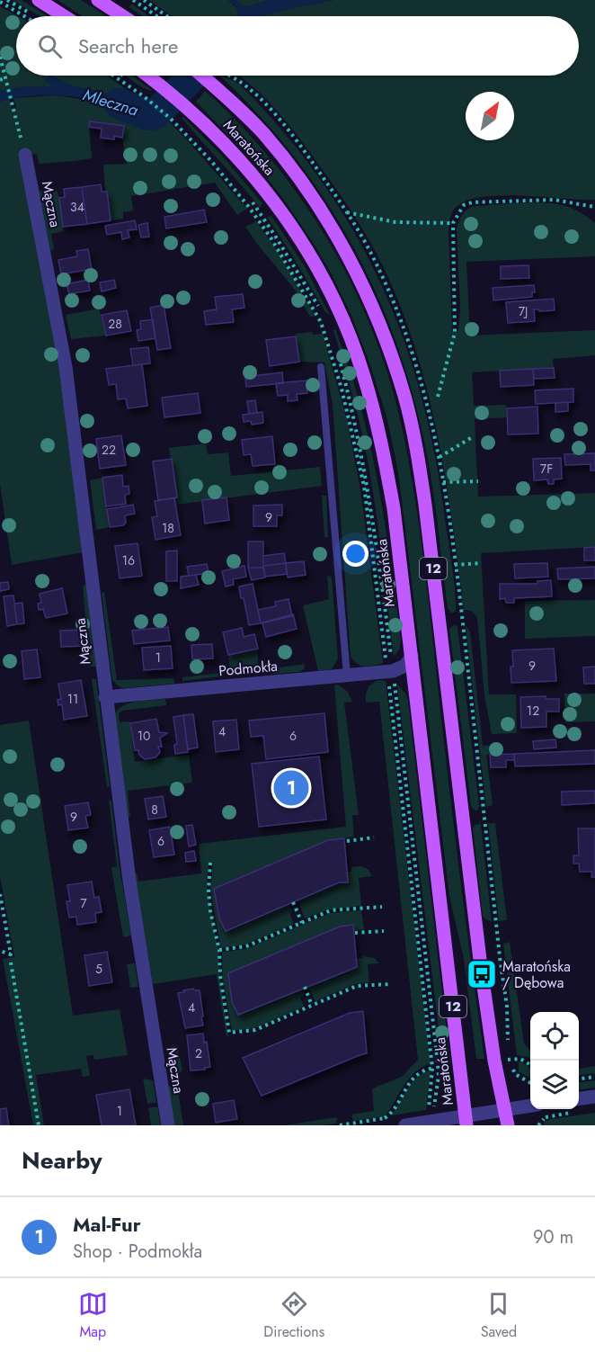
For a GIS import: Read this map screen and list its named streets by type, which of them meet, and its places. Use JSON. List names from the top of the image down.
{
  "streets": {
    "main road": ["Maratońska", "12"],
    "street": ["Mączna", "Podmokła"]
  },
  "crossings": [
    ["Mączna", "Podmokła"]
  ],
  "water": ["Mleczna"],
  "places": {
    "bus stop": ["Maratońska / Dębowa"]
  },
  "house_numbers": [
    "34",
    "7J",
    "28",
    "22",
    "7F",
    "9",
    "18",
    "16",
    "1",
    "9",
    "11",
    "12",
    "4",
    "10",
    "6",
    "8",
    "9",
    "6",
    "7",
    "5",
    "4",
    "2",
    "1"
  ],
  "north": "top right",
  "page": {
    "search": "Search here",
    "pins": "1",
    "heading": "Nearby",
    "list": [
      {
        "mark": "1",
        "name": "Mal-Fur",
        "note": "Shop · Podmokła",
        "value": "90 m"
      }
    ],
    "nav": ["Map", "Directions", "Saved"]
  }
}
